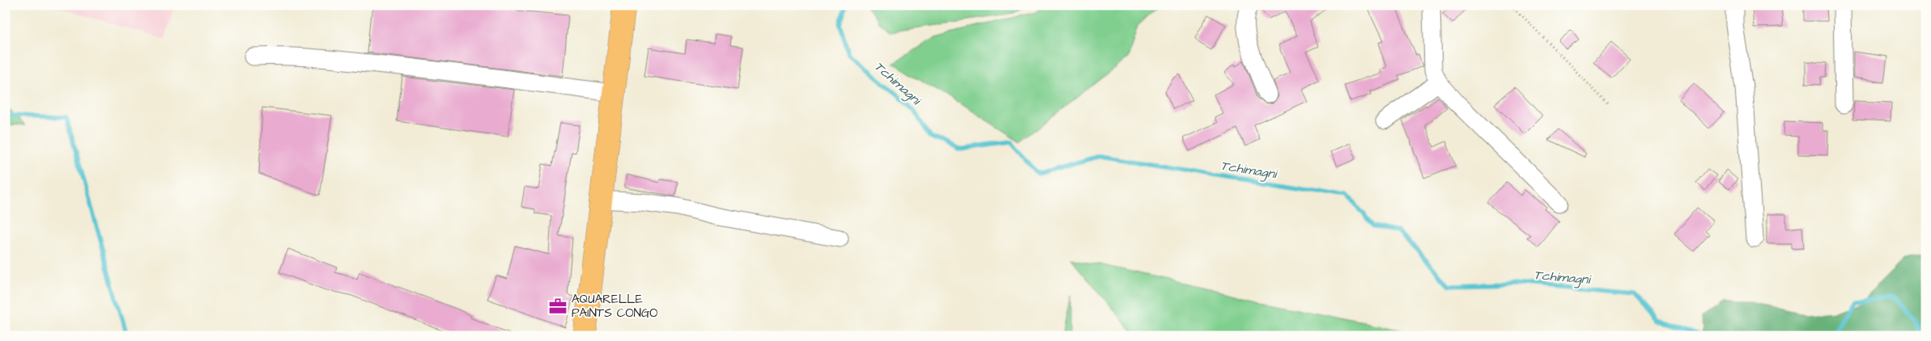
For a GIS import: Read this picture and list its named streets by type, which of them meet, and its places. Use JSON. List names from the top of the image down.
{
  "water": ["Tchimagni"],
  "places": {
    "office": ["AQUARELLE PAINTS CONGO"]
  }
}
